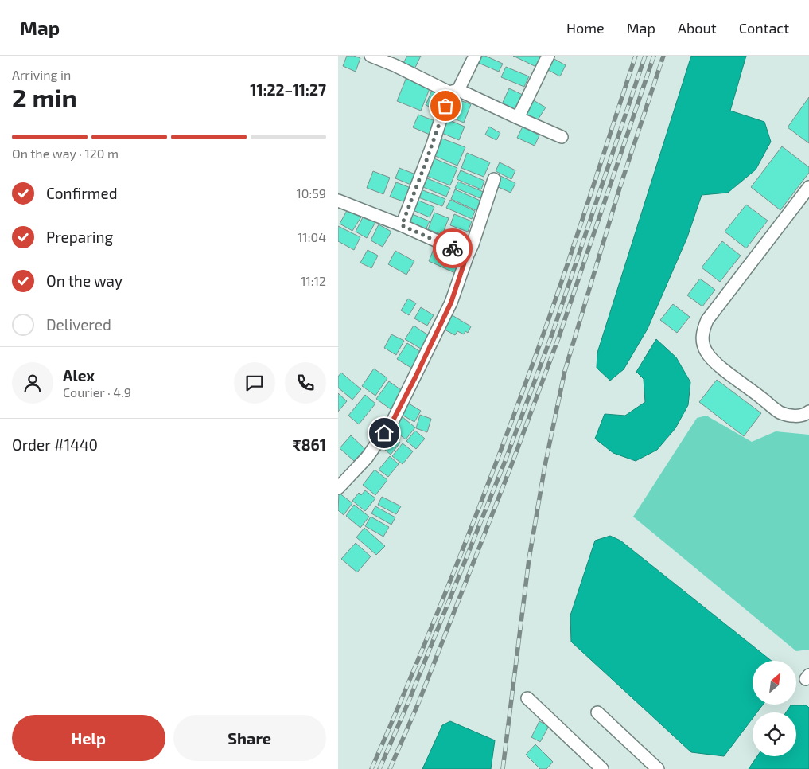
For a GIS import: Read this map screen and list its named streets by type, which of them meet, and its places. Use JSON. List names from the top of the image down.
{
  "north": "top right",
  "page": {
    "header": "Map",
    "nav": [
      "Home",
      "Map",
      "About",
      "Contact"
    ],
    "heading": ["2 min", "Arriving in", "11:22–11:27"],
    "panel": [
      "Alex",
      "Courier · 4.9",
      "Order #1440",
      "₹861"
    ],
    "bar": "On the way · 120 m",
    "list": [
      ["Confirmed", "10:59"],
      ["Preparing", "11:04"],
      ["On the way", "11:12"],
      "Delivered"
    ],
    "buttons": ["Help", "Share"]
  }
}
